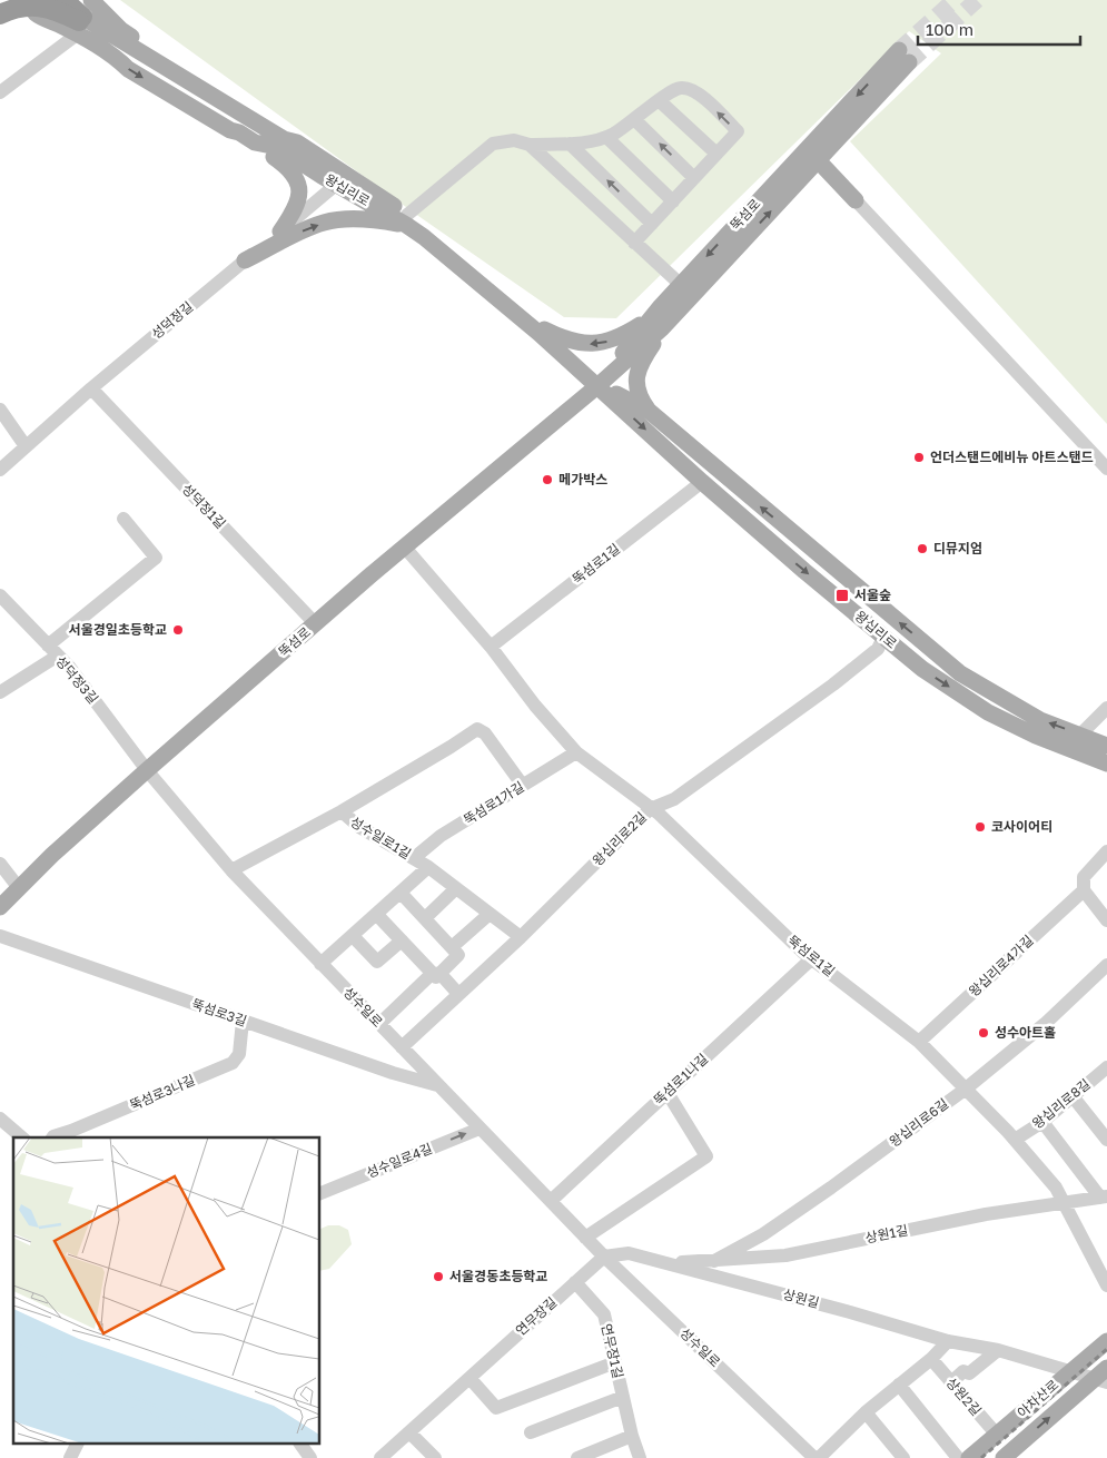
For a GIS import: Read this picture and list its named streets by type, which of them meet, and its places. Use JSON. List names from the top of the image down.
{
  "streets": {
    "main road": ["왕십리로", "뚝섬로", "아차산로"],
    "street": [
      "성덕정길",
      "성덕정1길",
      "뚝섬로1길",
      "성덕정3길",
      "뚝섬로1가길",
      "성수일로1길",
      "왕십리로2길",
      "왕십리로4가길",
      "성수일로",
      "뚝섬로3길",
      "뚝섬로1나길",
      "뚝섬로3나길",
      "왕십리로8길",
      "왕십리로6길",
      "성수일로4길",
      "상원1길",
      "상원길",
      "연무장길",
      "연무장1길",
      "상원2길"
    ]
  },
  "crossings": [
    ["왕십리로", "뚝섬로"],
    ["왕십리로", "성덕정길"],
    ["왕십리로", "뚝섬로1길"],
    ["왕십리로", "왕십리로2길"],
    ["뚝섬로", "성덕정1길"],
    ["뚝섬로", "뚝섬로1길"],
    ["뚝섬로", "성덕정3길"],
    ["뚝섬로", "성수일로"],
    ["성덕정길", "성덕정1길"],
    ["뚝섬로1길", "뚝섬로1가길"],
    ["뚝섬로1길", "왕십리로2길"],
    ["뚝섬로1길", "왕십리로4가길"],
    ["뚝섬로1길", "뚝섬로1나길"],
    ["뚝섬로1길", "왕십리로8길"],
    ["뚝섬로1길", "왕십리로6길"],
    ["뚝섬로1길", "상원1길"],
    ["성덕정3길", "성수일로"],
    ["뚝섬로1가길", "성수일로1길"],
    ["성수일로1길", "왕십리로2길"],
    ["성수일로1길", "성수일로"],
    ["왕십리로2길", "성수일로"],
    ["성수일로", "뚝섬로3길"],
    ["성수일로", "뚝섬로1나길"],
    ["성수일로", "성수일로4길"],
    ["성수일로", "상원길"],
    ["성수일로", "연무장길"],
    ["뚝섬로3길", "뚝섬로3나길"],
    ["왕십리로6길", "상원1길"],
    ["상원1길", "상원길"],
    ["상원길", "연무장길"],
    ["상원길", "아차산로"],
    ["연무장길", "연무장1길"],
    ["상원2길", "아차산로"]
  ],
  "one_way": ["성수일로4길"],
  "places": {
    "other": [
      "언더스탠드에비뉴 아트스탠드",
      "메가박스",
      "디뮤지엄",
      "서울경일초등학교",
      "코사이어티",
      "성수아트홀",
      "서울경동초등학교"
    ],
    "transit": ["서울숲"]
  },
  "scale_bar": "100 m"
}
